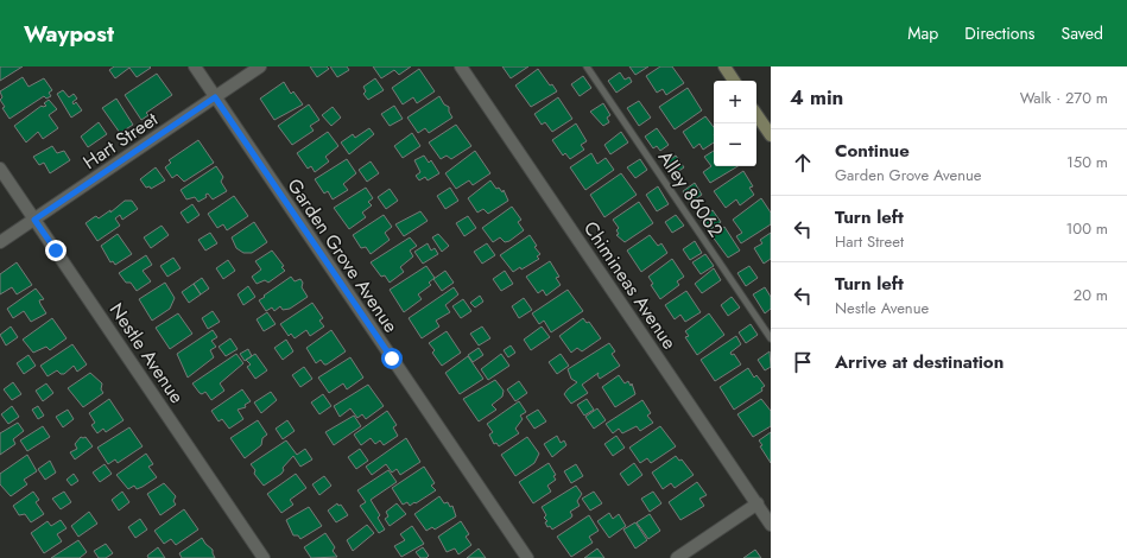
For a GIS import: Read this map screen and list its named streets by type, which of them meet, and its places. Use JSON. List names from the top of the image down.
{
  "streets": {
    "street": [
      "Hart Street",
      "Garden Grove Avenue",
      "Chimineas Avenue",
      "Nestle Avenue"
    ],
    "lane": ["Alley 86062"]
  },
  "crossings": [
    ["Hart Street", "Garden Grove Avenue"],
    ["Hart Street", "Nestle Avenue"]
  ],
  "page": {
    "header": "Waypost",
    "nav": ["Map", "Directions", "Saved"],
    "heading": ["4 min", "Walk · 270 m"],
    "map_buttons": ["+", "−"],
    "list": [
      ["Continue", "Garden Grove Avenue", "150 m"],
      ["Turn left", "Hart Street", "100 m"],
      ["Turn left", "Nestle Avenue", "20 m"],
      "Arrive at destination"
    ]
  }
}
